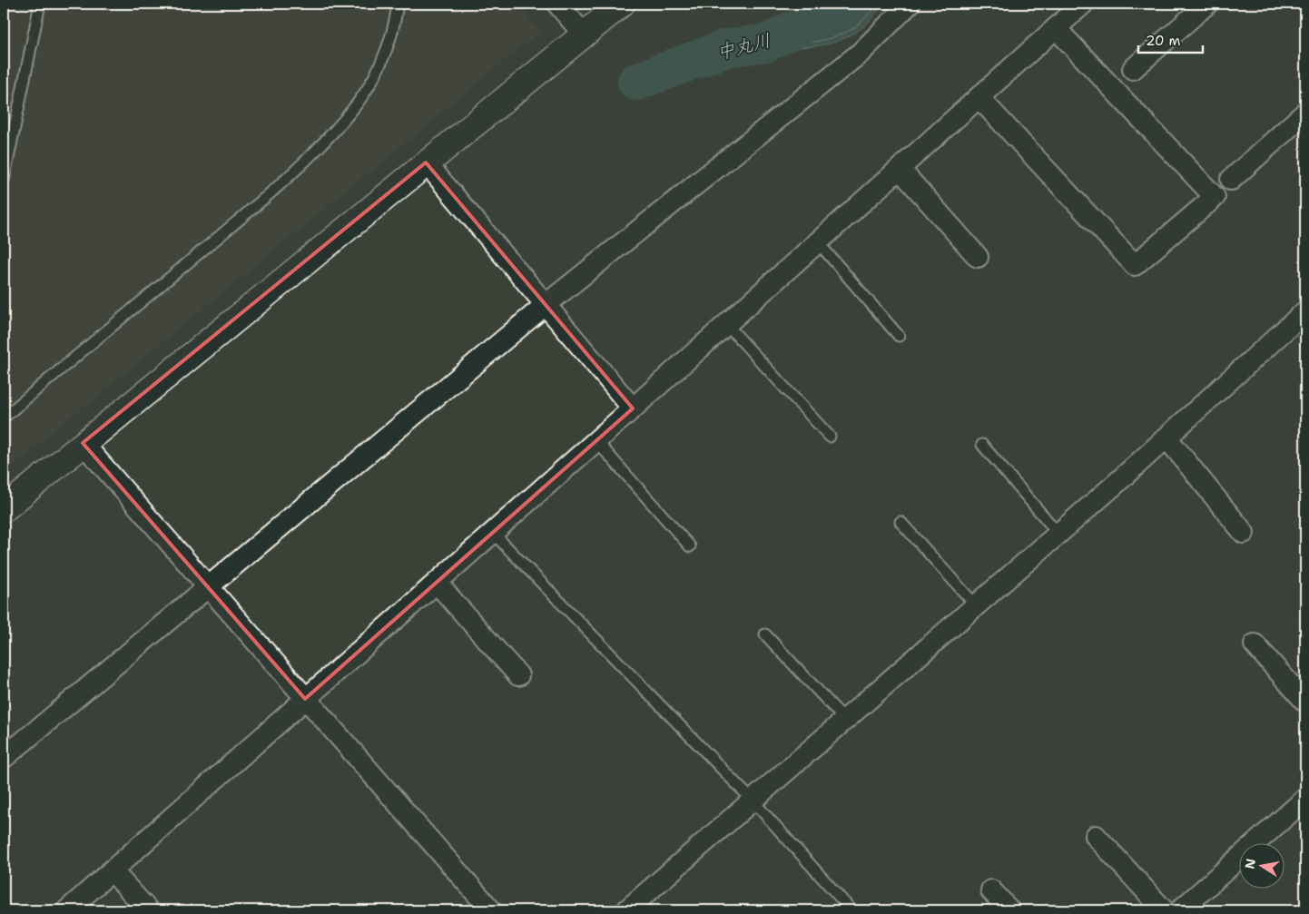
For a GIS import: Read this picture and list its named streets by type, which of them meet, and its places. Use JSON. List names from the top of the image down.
{
  "water": ["中丸川"],
  "scale_bar": "20 m",
  "north": "left"
}
